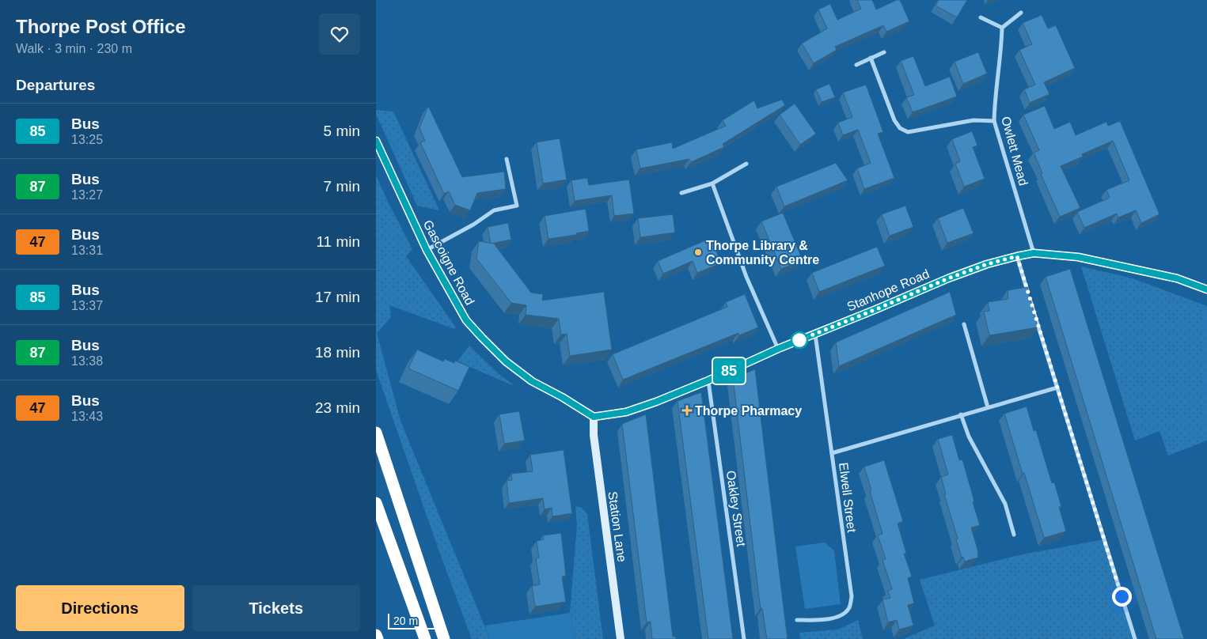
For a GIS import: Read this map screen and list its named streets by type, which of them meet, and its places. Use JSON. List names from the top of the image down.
{
  "streets": {
    "street": [
      "Owlett Mead",
      "Gascoigne Road",
      "Stanhope Road",
      "Elwell Street",
      "Oakley Street",
      "Station Lane"
    ]
  },
  "crossings": [
    ["Owlett Mead", "Stanhope Road"],
    ["Gascoigne Road", "Stanhope Road"],
    ["Gascoigne Road", "Station Lane"],
    ["Stanhope Road", "Elwell Street"],
    ["Stanhope Road", "Oakley Street"],
    ["Stanhope Road", "Station Lane"]
  ],
  "places": {
    "other": ["Thorpe Library & Community Centre"],
    "health": ["Thorpe Pharmacy"]
  },
  "lines": ["bus line 85"],
  "scale_bar": "20 m",
  "page": {
    "heading": [
      ["Thorpe Post Office", "Walk · 3 min · 230 m"],
      "Departures"
    ],
    "on_map": "85",
    "list": [
      {
        "mark": "85",
        "name": "Bus",
        "note": "13:25",
        "value": "5 min"
      },
      {
        "mark": "87",
        "name": "Bus",
        "note": "13:27",
        "value": "7 min"
      },
      {
        "mark": "47",
        "name": "Bus",
        "note": "13:31",
        "value": "11 min"
      },
      {
        "mark": "85",
        "name": "Bus",
        "note": "13:37",
        "value": "17 min"
      },
      {
        "mark": "87",
        "name": "Bus",
        "note": "13:38",
        "value": "18 min"
      },
      {
        "mark": "47",
        "name": "Bus",
        "note": "13:43",
        "value": "23 min"
      }
    ],
    "buttons": ["Directions", "Tickets"],
    "scale": "20 m"
  }
}
